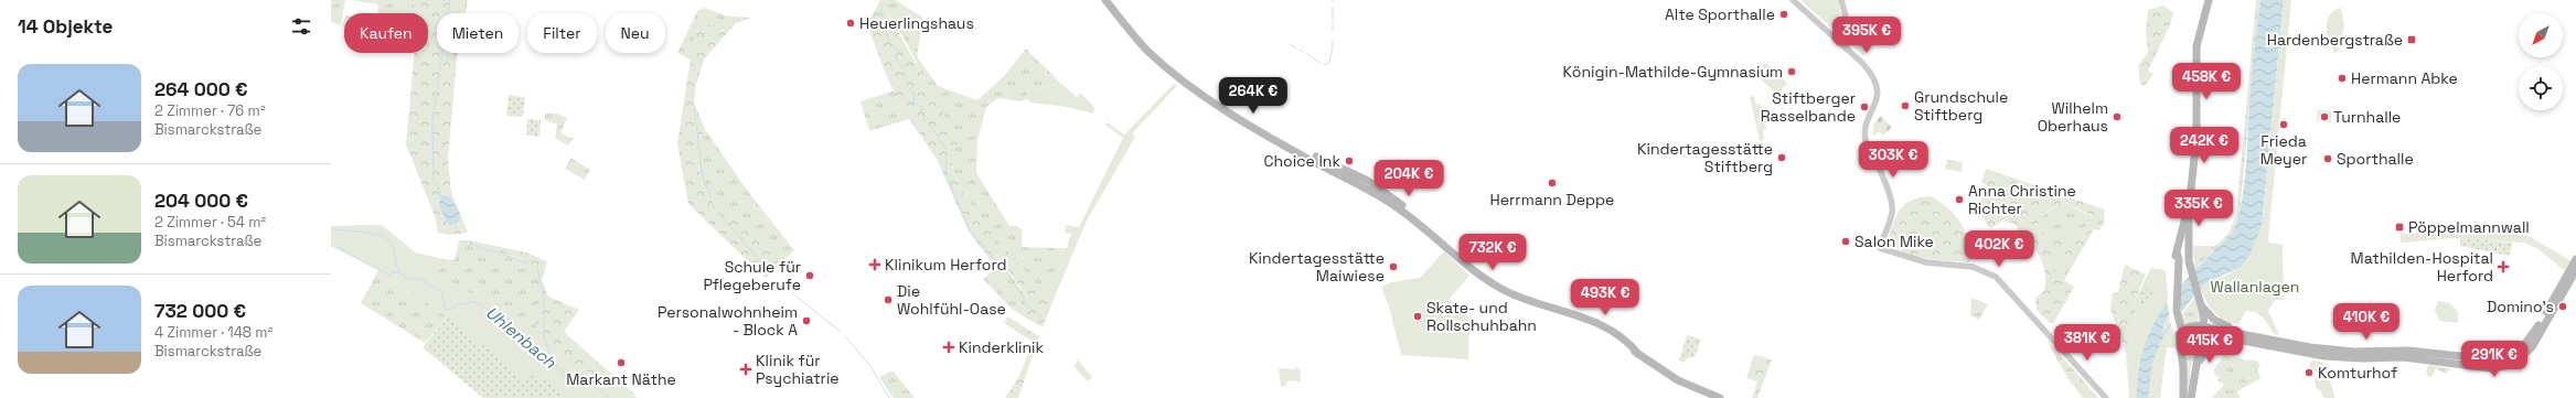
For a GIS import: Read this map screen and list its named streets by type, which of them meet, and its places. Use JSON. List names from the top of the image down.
{
  "water": ["Uhlenbach"],
  "parks": ["Wallanlagen"],
  "places": {
    "other": [
      "Alte Sporthalle",
      "Heuerlingshaus",
      "Königin-Mathilde-Gymnasium",
      "Hermann Abke",
      "Grundschule Stiftberg",
      "Stiftberger Rasselbande",
      "Wilhelm Oberhaus",
      "Turnhalle",
      "Frieda Meyer",
      "Kindertagesstätte Stiftberg",
      "Sporthalle",
      "Choice Ink",
      "Herrmann Deppe",
      "Anna Christine Richter",
      "Salon Mike",
      "Kindertagesstätte Maiwiese",
      "Schule für Pflegeberufe",
      "Die Wohlfühl-Oase",
      "Domino's",
      "Skate- und Rollschuhbahn",
      "Personalwohnheim - Block A",
      "Markant Näthe",
      "Komturhof"
    ],
    "transit": ["Hardenbergstraße", "Pöppelmannwall"],
    "health": [
      "Klinikum Herford",
      "Mathilden-Hospital Herford",
      "Kinderklinik",
      "Klinik für Psychiatrie"
    ]
  },
  "north": "bottom left",
  "page": {
    "heading": "14 Objekte",
    "chip": [
      "Kaufen",
      "Mieten",
      "Filter",
      "Neu"
    ],
    "price": [
      "395K €",
      "458K €",
      "264K €",
      "242K €",
      "303K €",
      "204K €",
      "335K €",
      "402K €",
      "732K €",
      "493K €",
      "410K €",
      "381K €",
      "415K €",
      "291K €"
    ],
    "list": [
      {
        "name": "264 000 €",
        "note": "2 Zimmer · 76 m² · Bismarckstraße"
      },
      {
        "name": "204 000 €",
        "note": "2 Zimmer · 54 m² · Bismarckstraße"
      },
      {
        "name": "732 000 €",
        "note": "4 Zimmer · 148 m² · Bismarckstraße"
      }
    ]
  }
}
